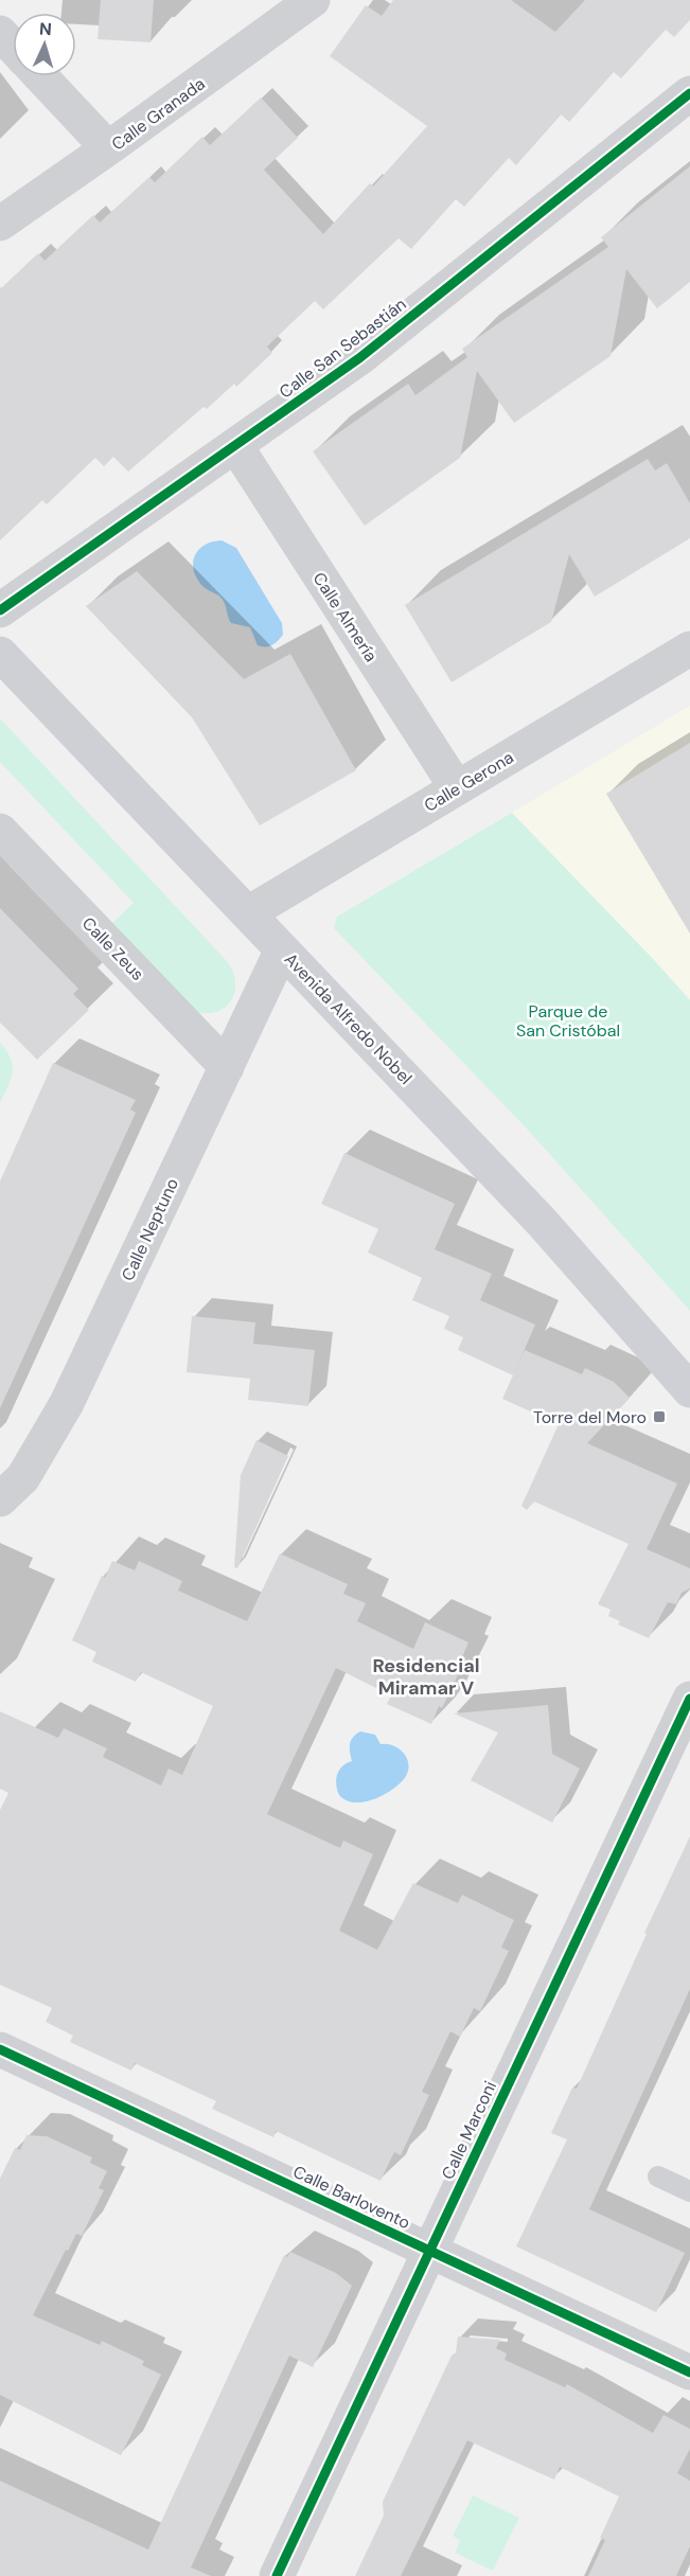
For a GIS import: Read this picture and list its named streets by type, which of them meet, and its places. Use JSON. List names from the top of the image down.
{
  "streets": {
    "main road": ["Avenida Alfredo Nobel"],
    "street": [
      "Calle Granada",
      "Calle San Sebastián",
      "Calle Almería",
      "Calle Gerona",
      "Calle Zeus",
      "Calle Neptuno",
      "Calle Marconi",
      "Calle Barlovento"
    ]
  },
  "crossings": [
    ["Calle San Sebastián", "Calle Almería"],
    ["Calle Almería", "Calle Gerona"],
    ["Calle Gerona", "Avenida Alfredo Nobel"],
    ["Calle Zeus", "Calle Neptuno"],
    ["Avenida Alfredo Nobel", "Calle Neptuno"],
    ["Calle Marconi", "Calle Barlovento"]
  ],
  "districts": ["Residencial Miramar V"],
  "parks": ["Parque de San Cristóbal"],
  "places": {
    "transit": ["Torre del Moro"]
  },
  "north": "top"
}
